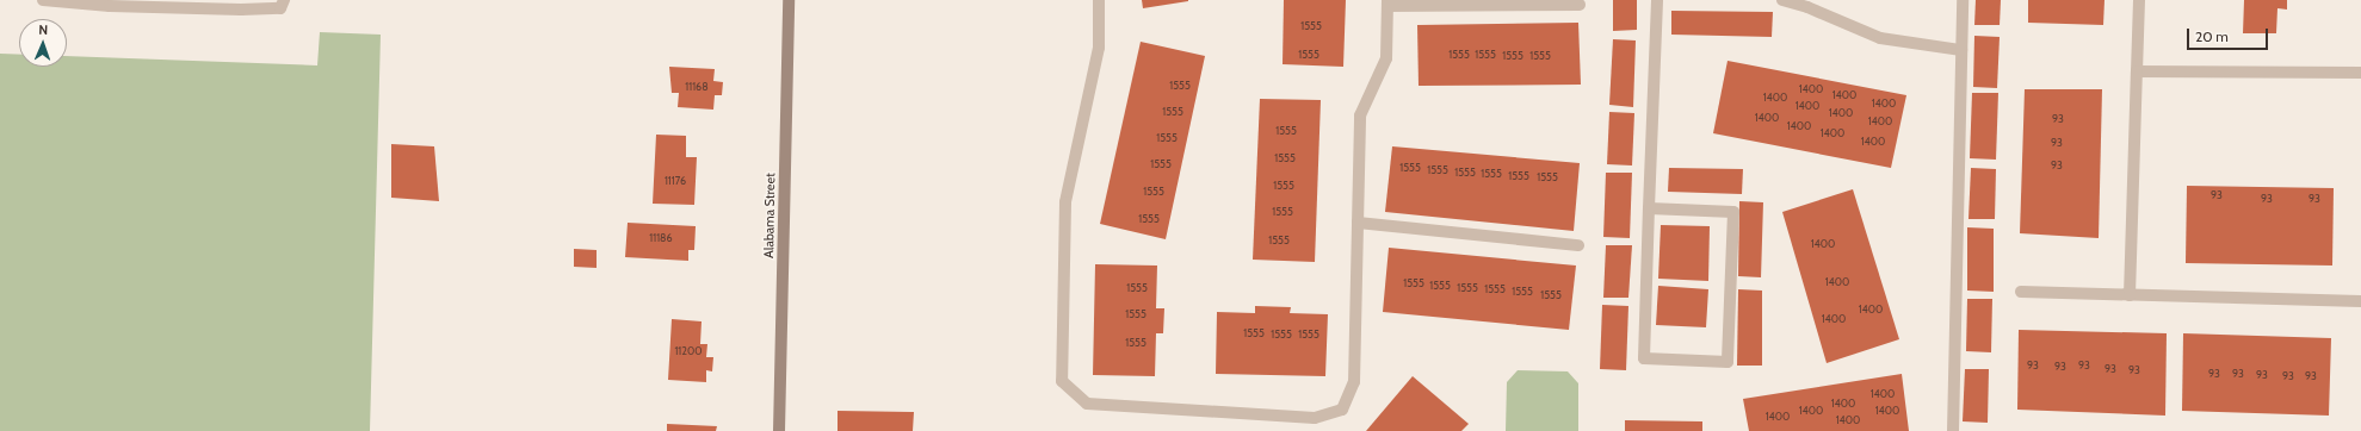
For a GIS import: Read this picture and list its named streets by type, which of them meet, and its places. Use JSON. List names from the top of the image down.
{
  "streets": {
    "main road": ["Alabama Street"]
  },
  "house_numbers": [
    "1555",
    "1555",
    "1555",
    "1555",
    "1555",
    "1555",
    "1555",
    "11168",
    "1400",
    "1400",
    "1400",
    "1400",
    "1400",
    "1555",
    "1400",
    "1400",
    "93",
    "1400",
    "1400",
    "1555",
    "1400",
    "1555",
    "1400",
    "93",
    "1555",
    "1555",
    "93",
    "1555",
    "1555",
    "1555",
    "1555",
    "1555",
    "1555",
    "11176",
    "1555",
    "1555",
    "93",
    "93",
    "93",
    "1555",
    "1555",
    "11186",
    "1555",
    "1400",
    "1400",
    "1555",
    "1555",
    "1555",
    "1555",
    "1555",
    "1555",
    "1555",
    "1400",
    "1555",
    "1400",
    "1555",
    "1555",
    "1555",
    "1555",
    "11200",
    "93",
    "93",
    "93",
    "93",
    "93",
    "93",
    "93",
    "93",
    "93",
    "93",
    "1400",
    "1400",
    "1400",
    "1400",
    "1400",
    "1400"
  ],
  "scale_bar": "20 m",
  "north": "top"
}
